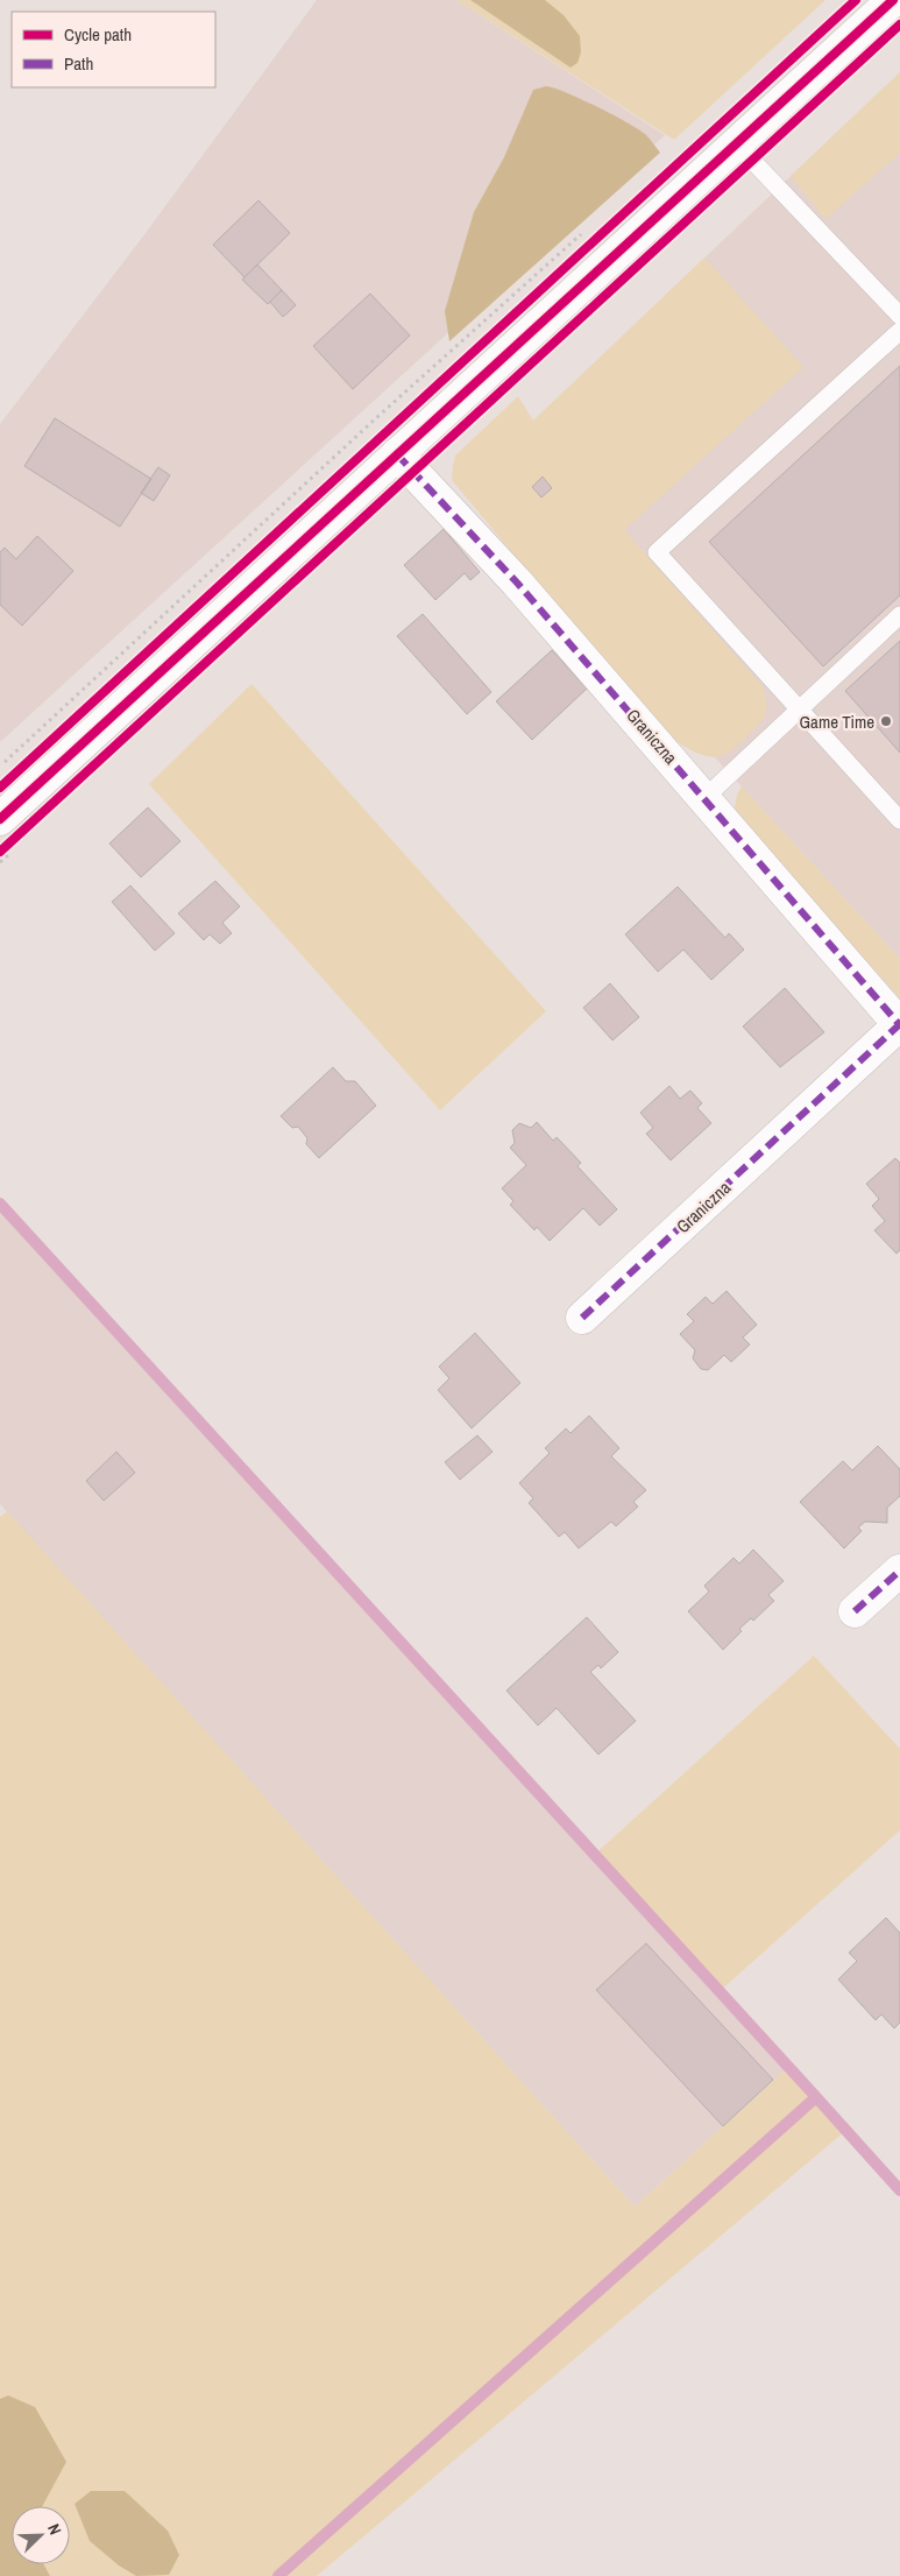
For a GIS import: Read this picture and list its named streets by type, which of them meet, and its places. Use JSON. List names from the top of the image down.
{
  "streets": {
    "street": ["Graniczna"]
  },
  "places": ["Game Time"],
  "legend": ["Cycle path", "Path"],
  "north": "top right"
}
